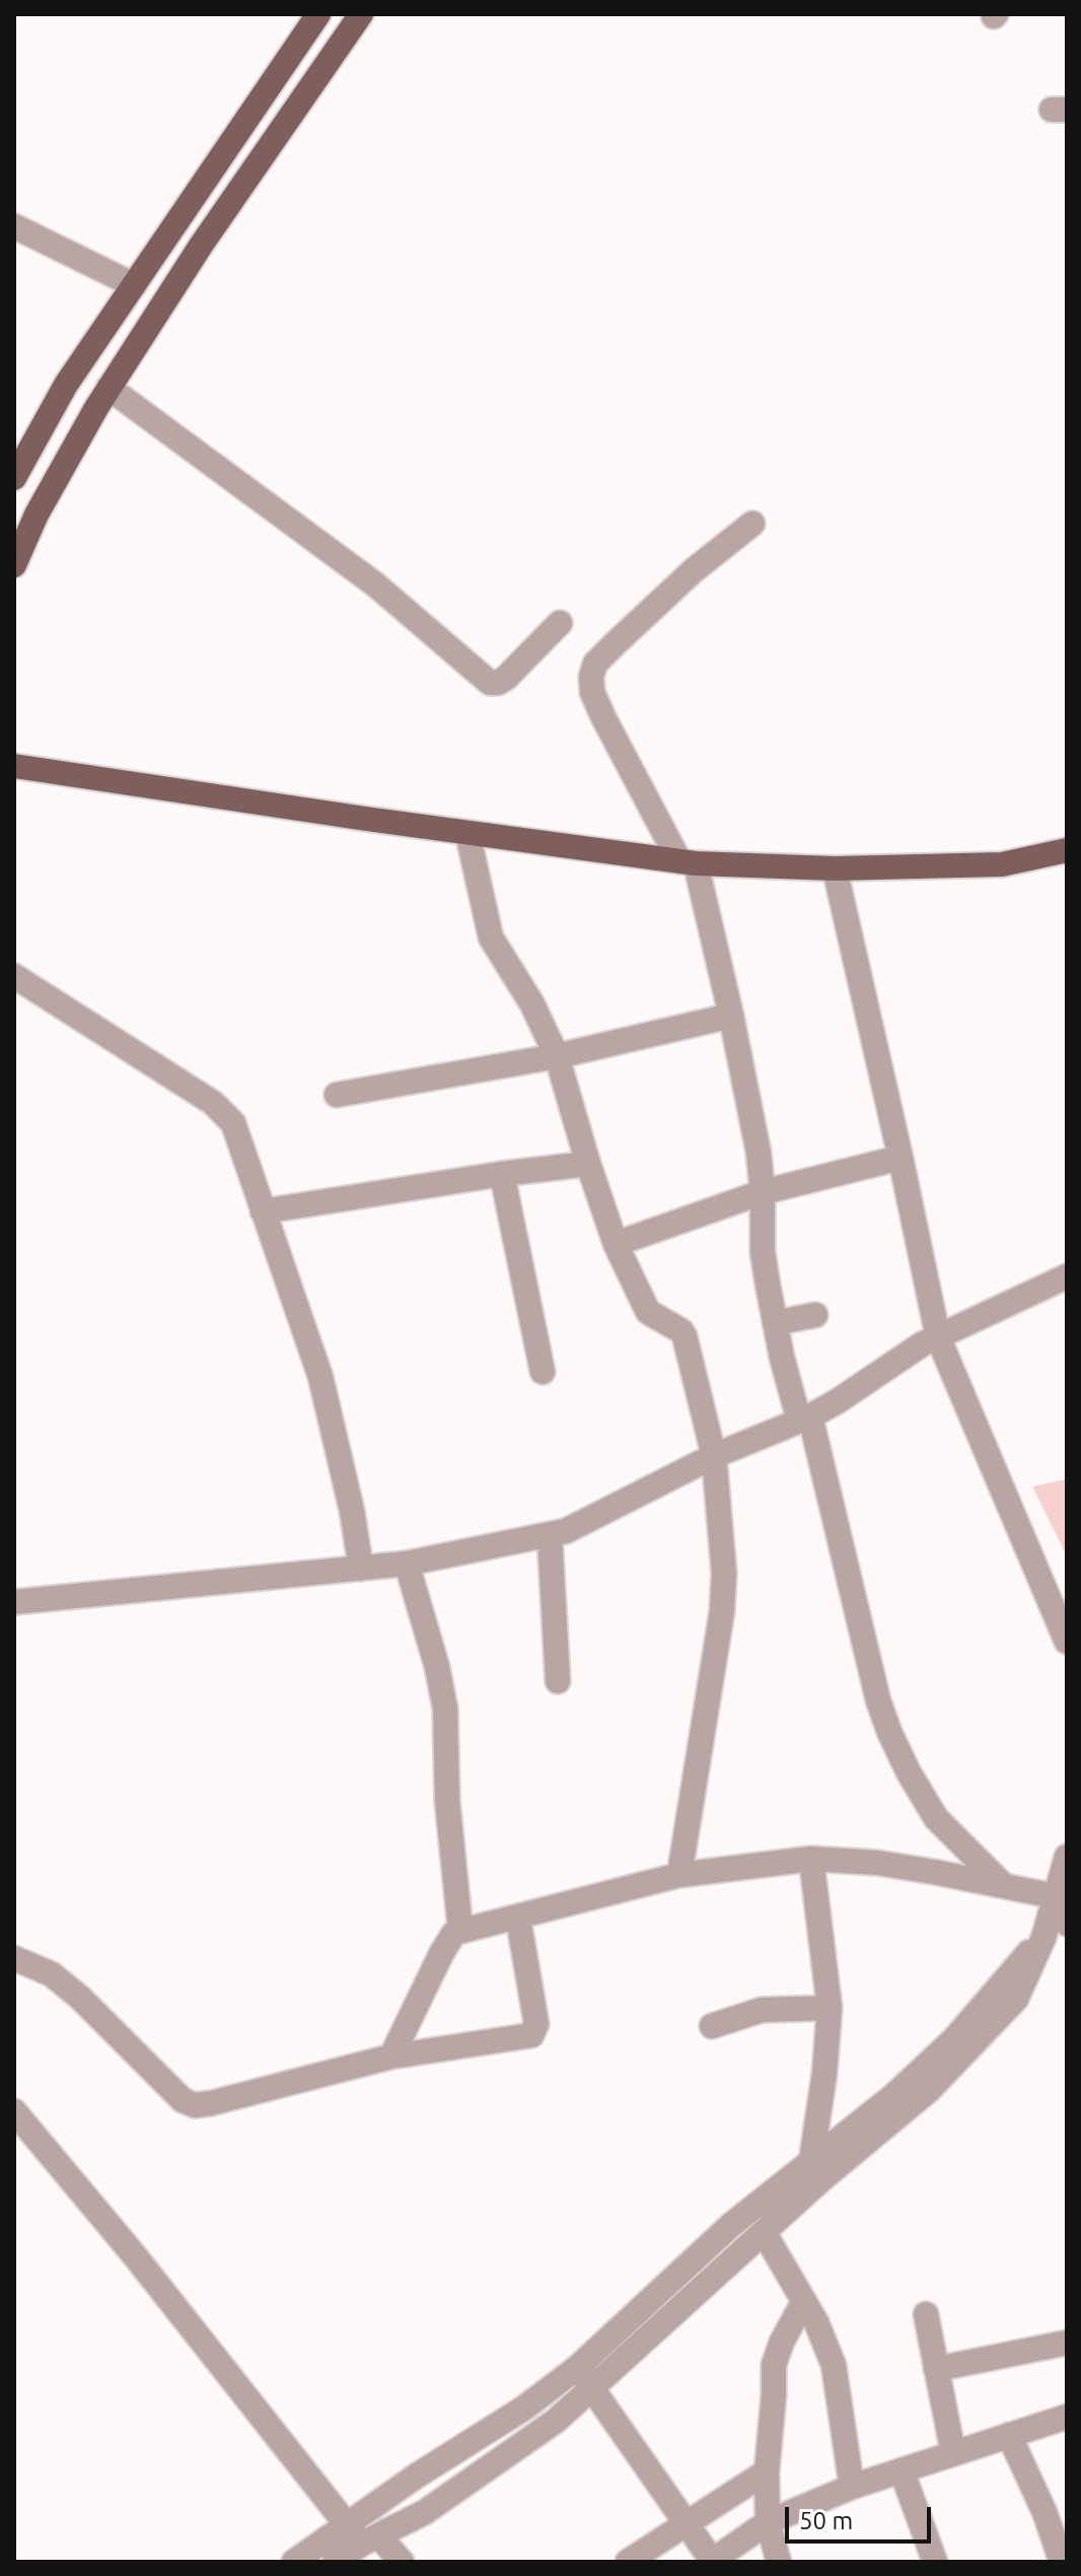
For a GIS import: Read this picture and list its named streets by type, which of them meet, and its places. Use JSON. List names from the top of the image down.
{
  "scale_bar": "50 m"
}
